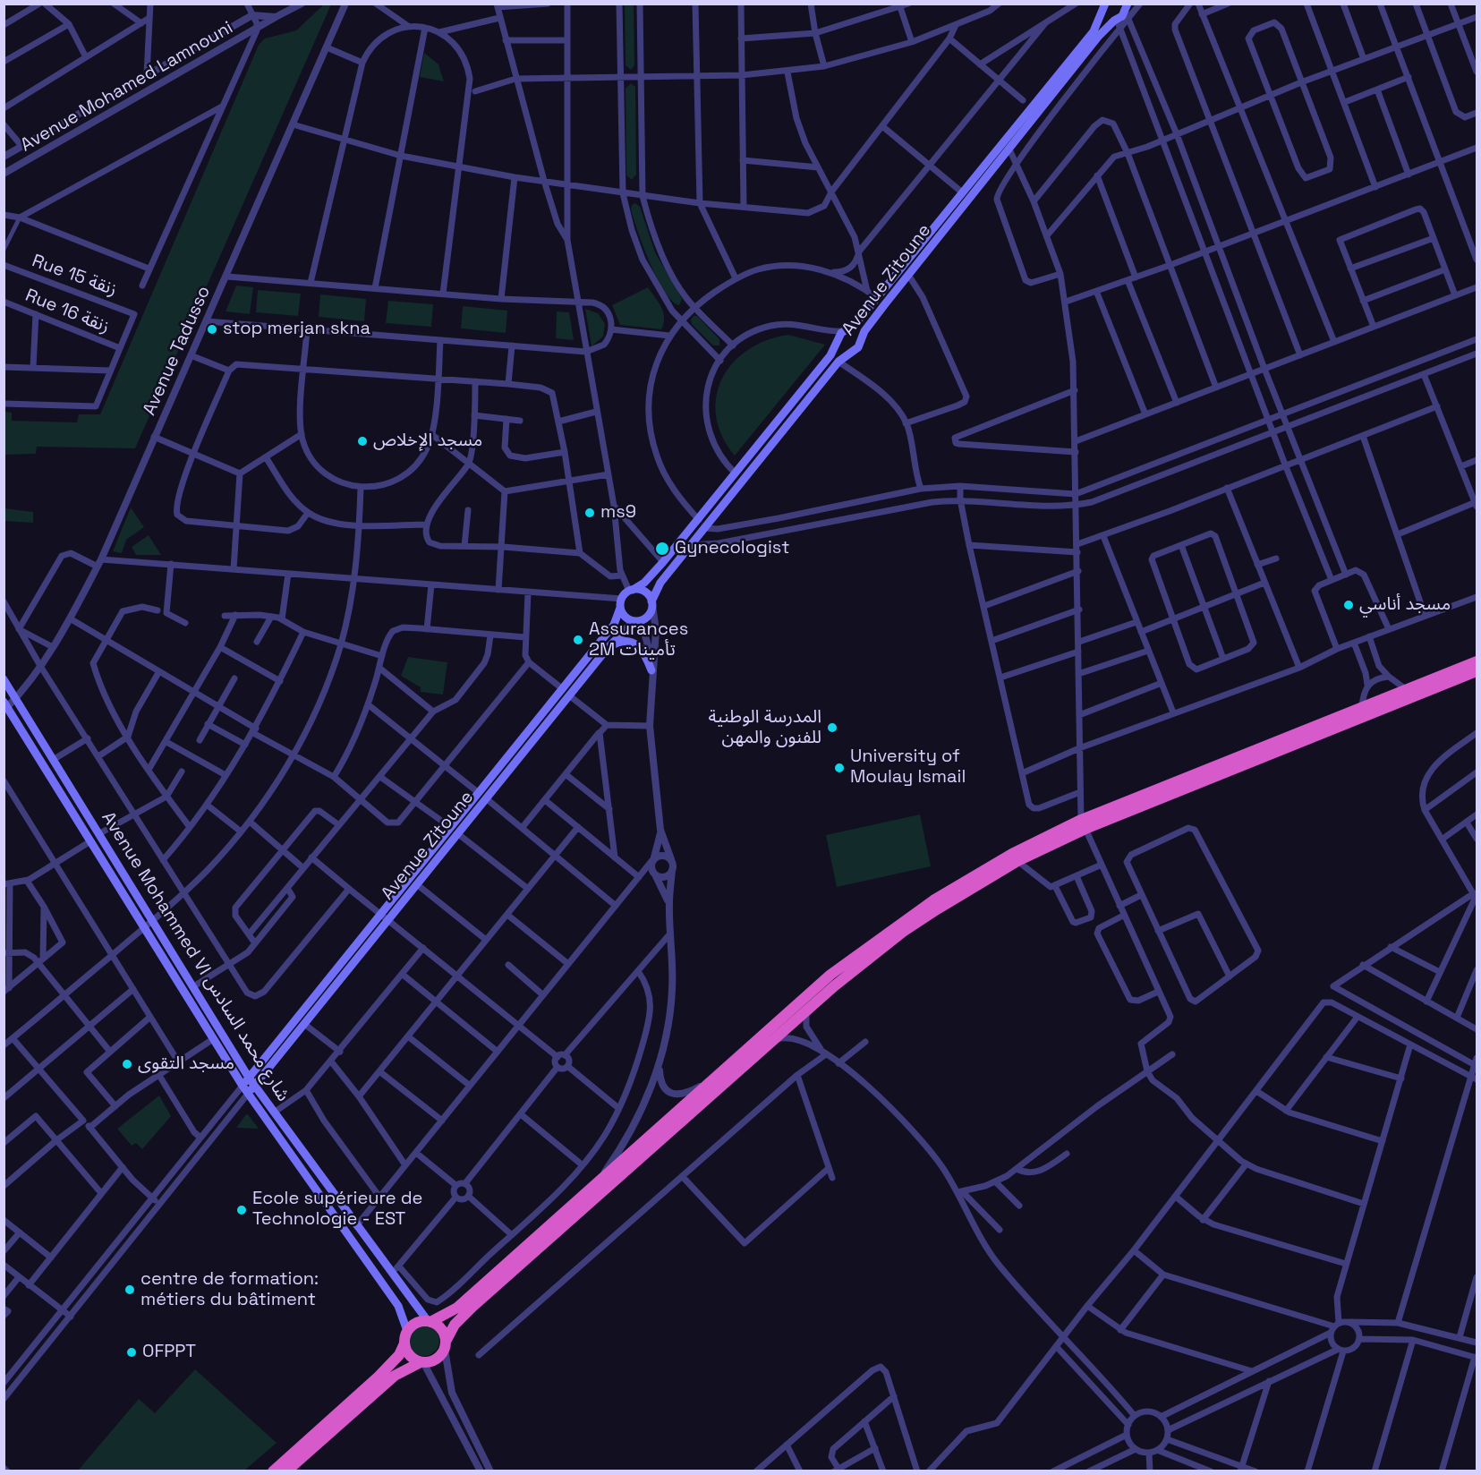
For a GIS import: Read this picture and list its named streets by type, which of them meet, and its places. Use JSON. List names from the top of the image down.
{
  "streets": {
    "main road": ["Avenue Zitoune", "Avenue Mohammed VI شارع محمد السادس"],
    "street": [
      "Avenue Mohamed Lamnouni",
      "Rue 15 زنقة",
      "Rue 16 زنقة",
      "Avenue Tadusso"
    ]
  },
  "crossings": [
    ["Rue 15 زنقة", "Rue 16 زنقة"],
    ["Avenue Zitoune", "Avenue Mohammed VI شارع محمد السادس"],
    ["Avenue Tadusso", "Avenue Mohammed VI شارع محمد السادس"]
  ],
  "places": [
    "stop merjan skna",
    "مسجد الإخلاص",
    "ms9",
    "Gynecologist",
    "مسجد أناسي",
    "Assurances 2M تأمينات",
    "المدرسة الوطنية للفنون والمهن",
    "University of Moulay Ismail",
    "مسجد التقوى",
    "Ecole supérieure de Technologie - EST",
    "centre de formation: métiers du bâtiment",
    "OFPPT"
  ]
}
